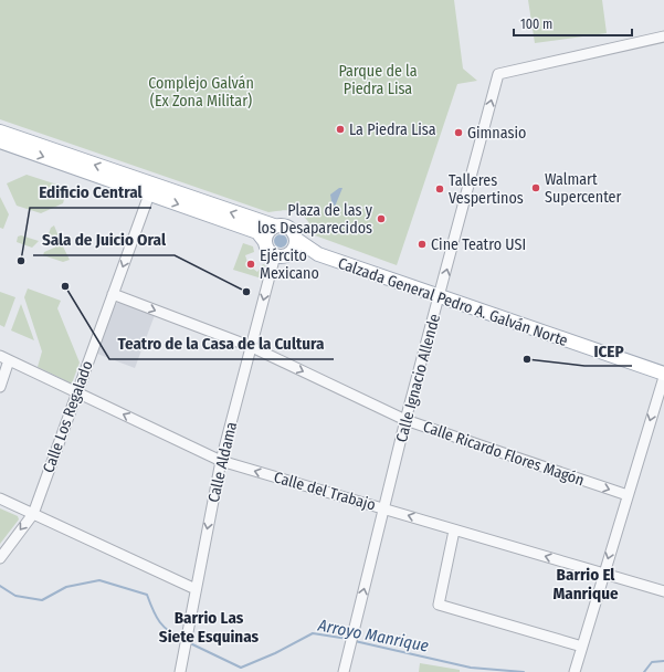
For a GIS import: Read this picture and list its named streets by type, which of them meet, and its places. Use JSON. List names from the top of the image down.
{
  "streets": {
    "main road": ["Calzada General Pedro A. Galván Norte"],
    "street": [
      "Calle Ignacio Allende",
      "Calle Los Regalado",
      "Calle Ricardo Flores Magón",
      "Calle Aldama",
      "Calle del Trabajo"
    ]
  },
  "crossings": [
    ["Calzada General Pedro A. Galván Norte", "Calle Ignacio Allende"],
    ["Calzada General Pedro A. Galván Norte", "Calle Aldama"],
    ["Calle Ignacio Allende", "Calle Ricardo Flores Magón"],
    ["Calle Ignacio Allende", "Calle del Trabajo"],
    ["Calle Los Regalado", "Calle Ricardo Flores Magón"],
    ["Calle Los Regalado", "Calle del Trabajo"],
    ["Calle Ricardo Flores Magón", "Calle Aldama"],
    ["Calle Aldama", "Calle del Trabajo"]
  ],
  "one_way": [
    "Calle Ignacio Allende",
    "Calle Los Regalado",
    "Calle Ricardo Flores Magón",
    "Calle Aldama",
    "Calle del Trabajo"
  ],
  "districts": ["Barrio El Manrique", "Barrio Las Siete Esquinas"],
  "water": ["Arroyo Manrique"],
  "parks": ["Parque de la Piedra Lisa", "Complejo Galván (Ex Zona Militar)"],
  "places": [
    "La Piedra Lisa",
    "Gimnasio",
    "Walmart Supercenter",
    "Talleres Vespertinos",
    "Plaza de las y los Desaparecidos",
    "Cine Teatro USI",
    "Edificio Central",
    "Ejército Mexicano",
    "Teatro de la Casa de la Cultura",
    "Sala de Juicio Oral",
    "ICEP"
  ],
  "scale_bar": "100 m"
}
